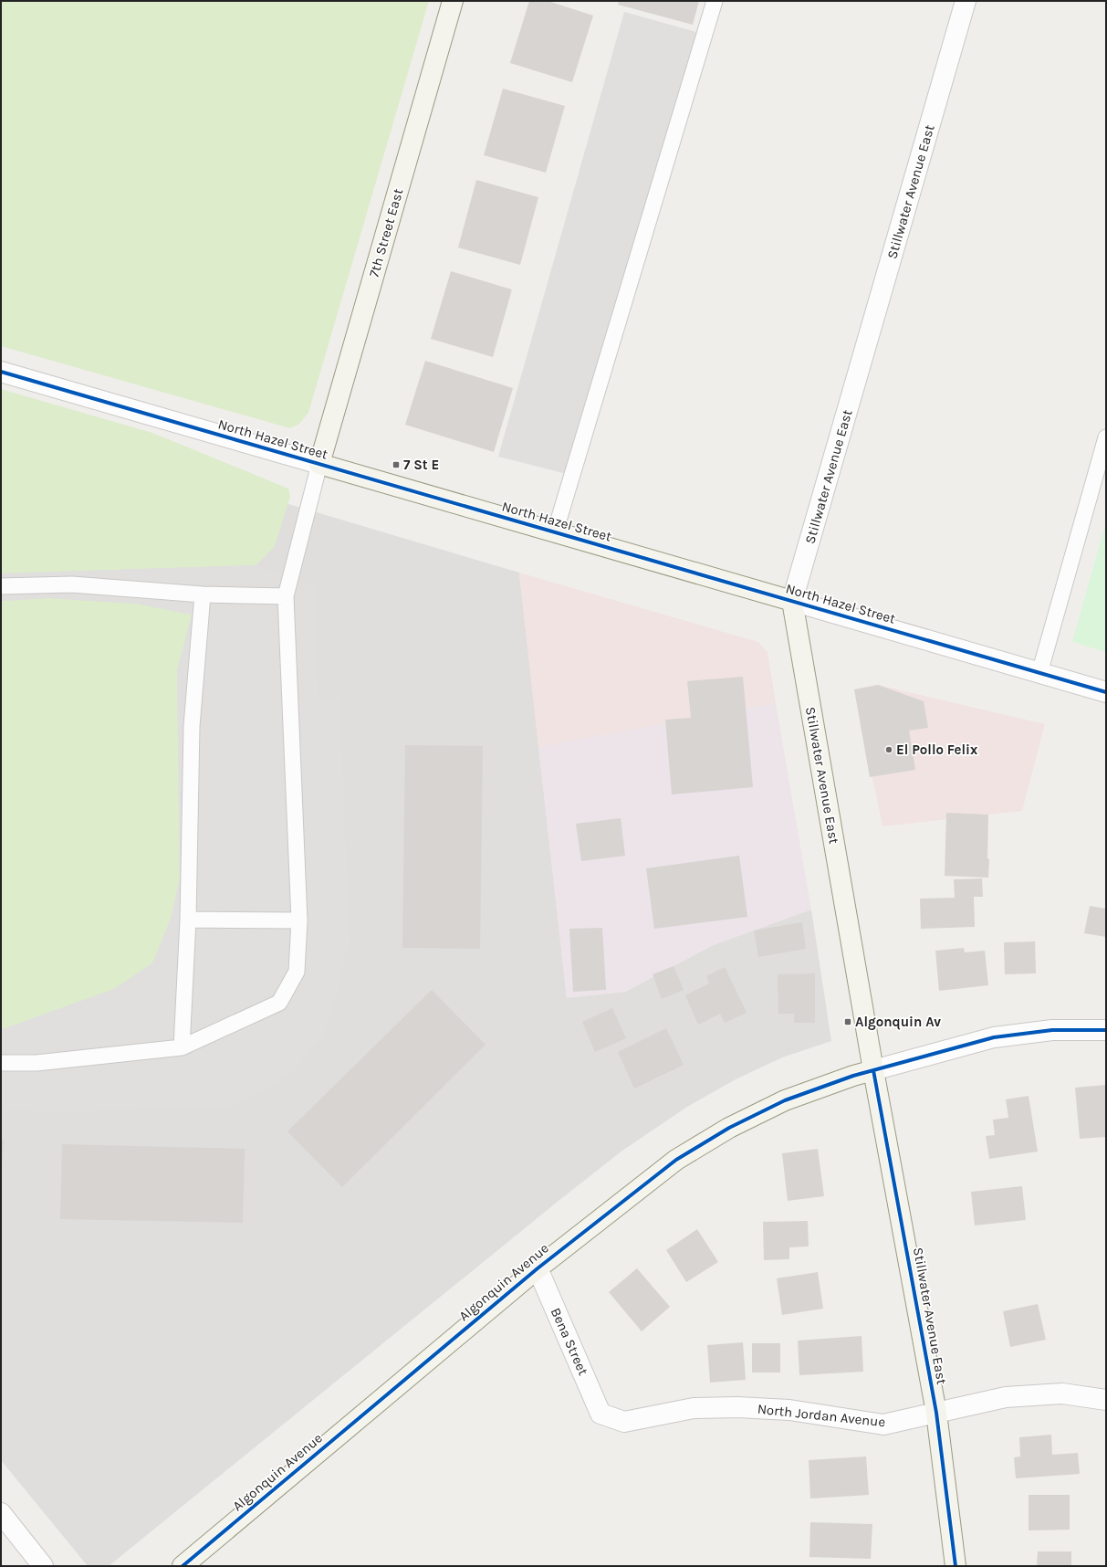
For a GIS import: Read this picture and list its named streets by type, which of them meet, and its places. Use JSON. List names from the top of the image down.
{
  "streets": {
    "street": [
      "Stillwater Avenue East",
      "7th Street East",
      "North Hazel Street",
      "Algonquin Avenue",
      "Bena Street",
      "North Jordan Avenue"
    ]
  },
  "crossings": [
    ["Stillwater Avenue East", "North Hazel Street"],
    ["Stillwater Avenue East", "Algonquin Avenue"],
    ["Stillwater Avenue East", "North Jordan Avenue"],
    ["7th Street East", "North Hazel Street"],
    ["Algonquin Avenue", "Bena Street"],
    ["Bena Street", "North Jordan Avenue"]
  ],
  "places": {
    "transit": ["7 St E", "Algonquin Av"],
    "other": ["El Pollo Felix"]
  }
}
